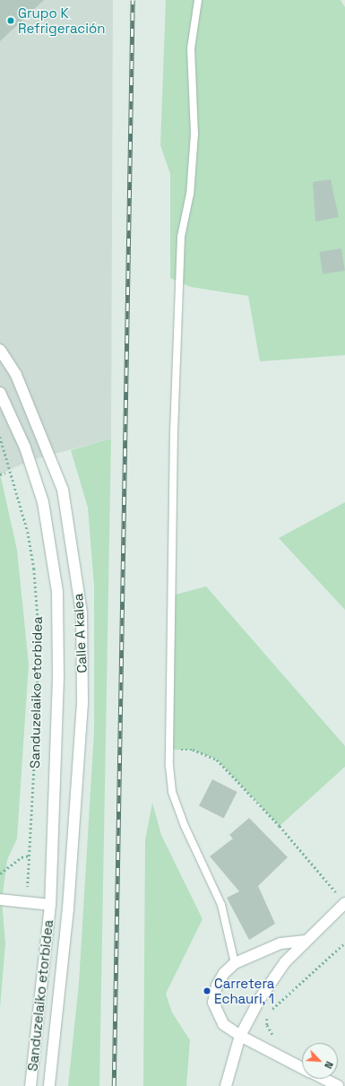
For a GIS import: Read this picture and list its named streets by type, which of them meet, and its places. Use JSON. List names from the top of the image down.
{
  "streets": {
    "main road": ["Calle A kalea", "Sanduzelaiko etorbidea"]
  },
  "crossings": [
    ["Calle A kalea", "Sanduzelaiko etorbidea"]
  ],
  "places": ["Grupo K Refrigeración", "Carretera Echauri, 1"],
  "north": "bottom right"
}
